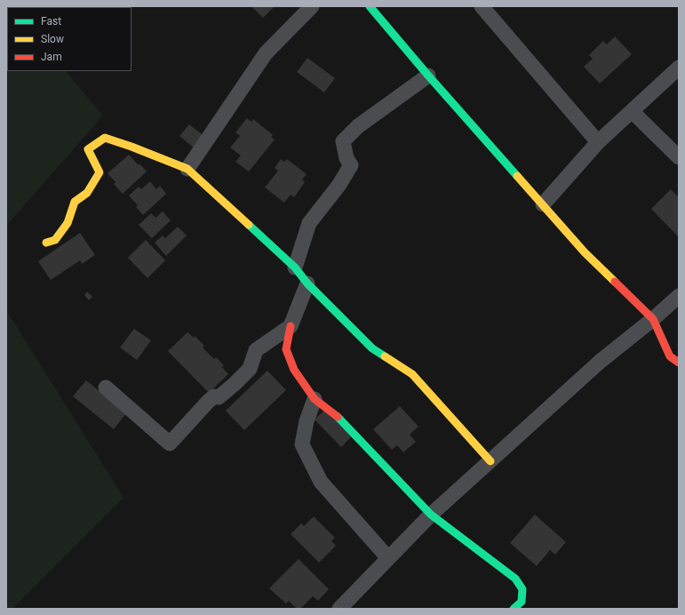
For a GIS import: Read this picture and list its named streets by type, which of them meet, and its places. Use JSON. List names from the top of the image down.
{
  "legend": ["Fast", "Slow", "Jam"]
}
